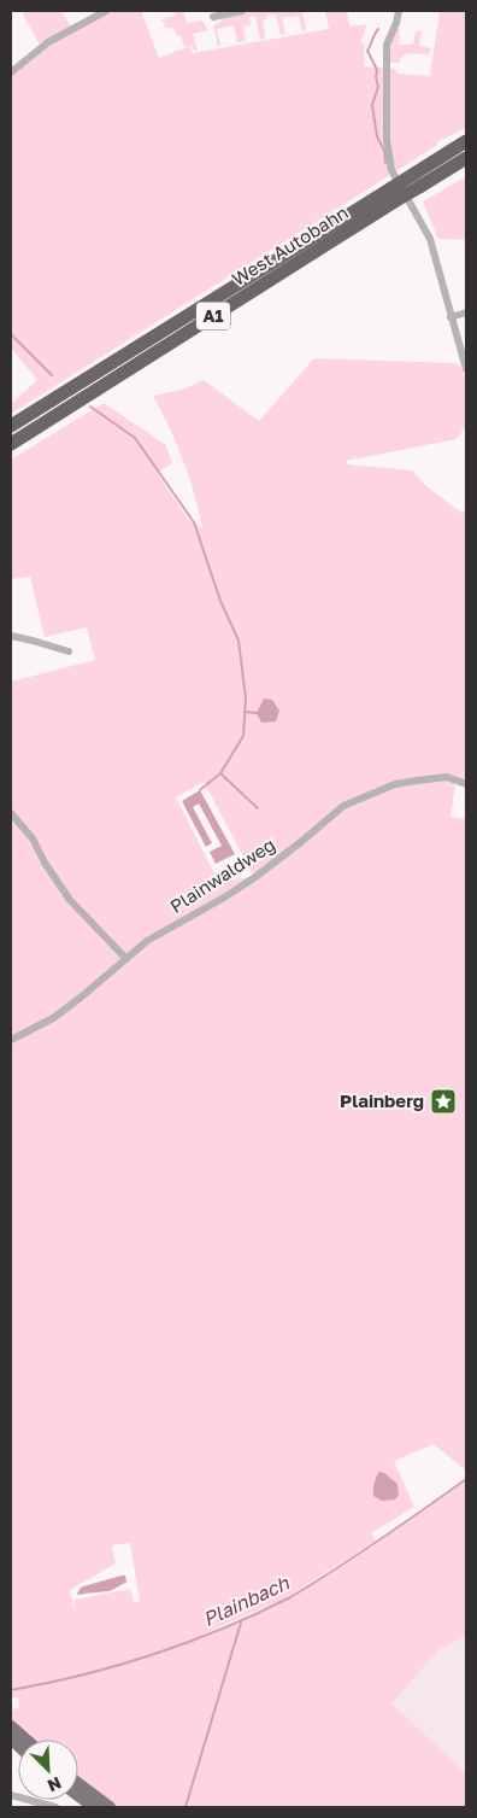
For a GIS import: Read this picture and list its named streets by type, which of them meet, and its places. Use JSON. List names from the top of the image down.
{
  "streets": {
    "highway": ["West Autobahn", "A1"],
    "street": ["Plainwaldweg"]
  },
  "water": ["Plainbach"],
  "places": {
    "place": ["Plainberg"]
  },
  "north": "bottom right"
}
